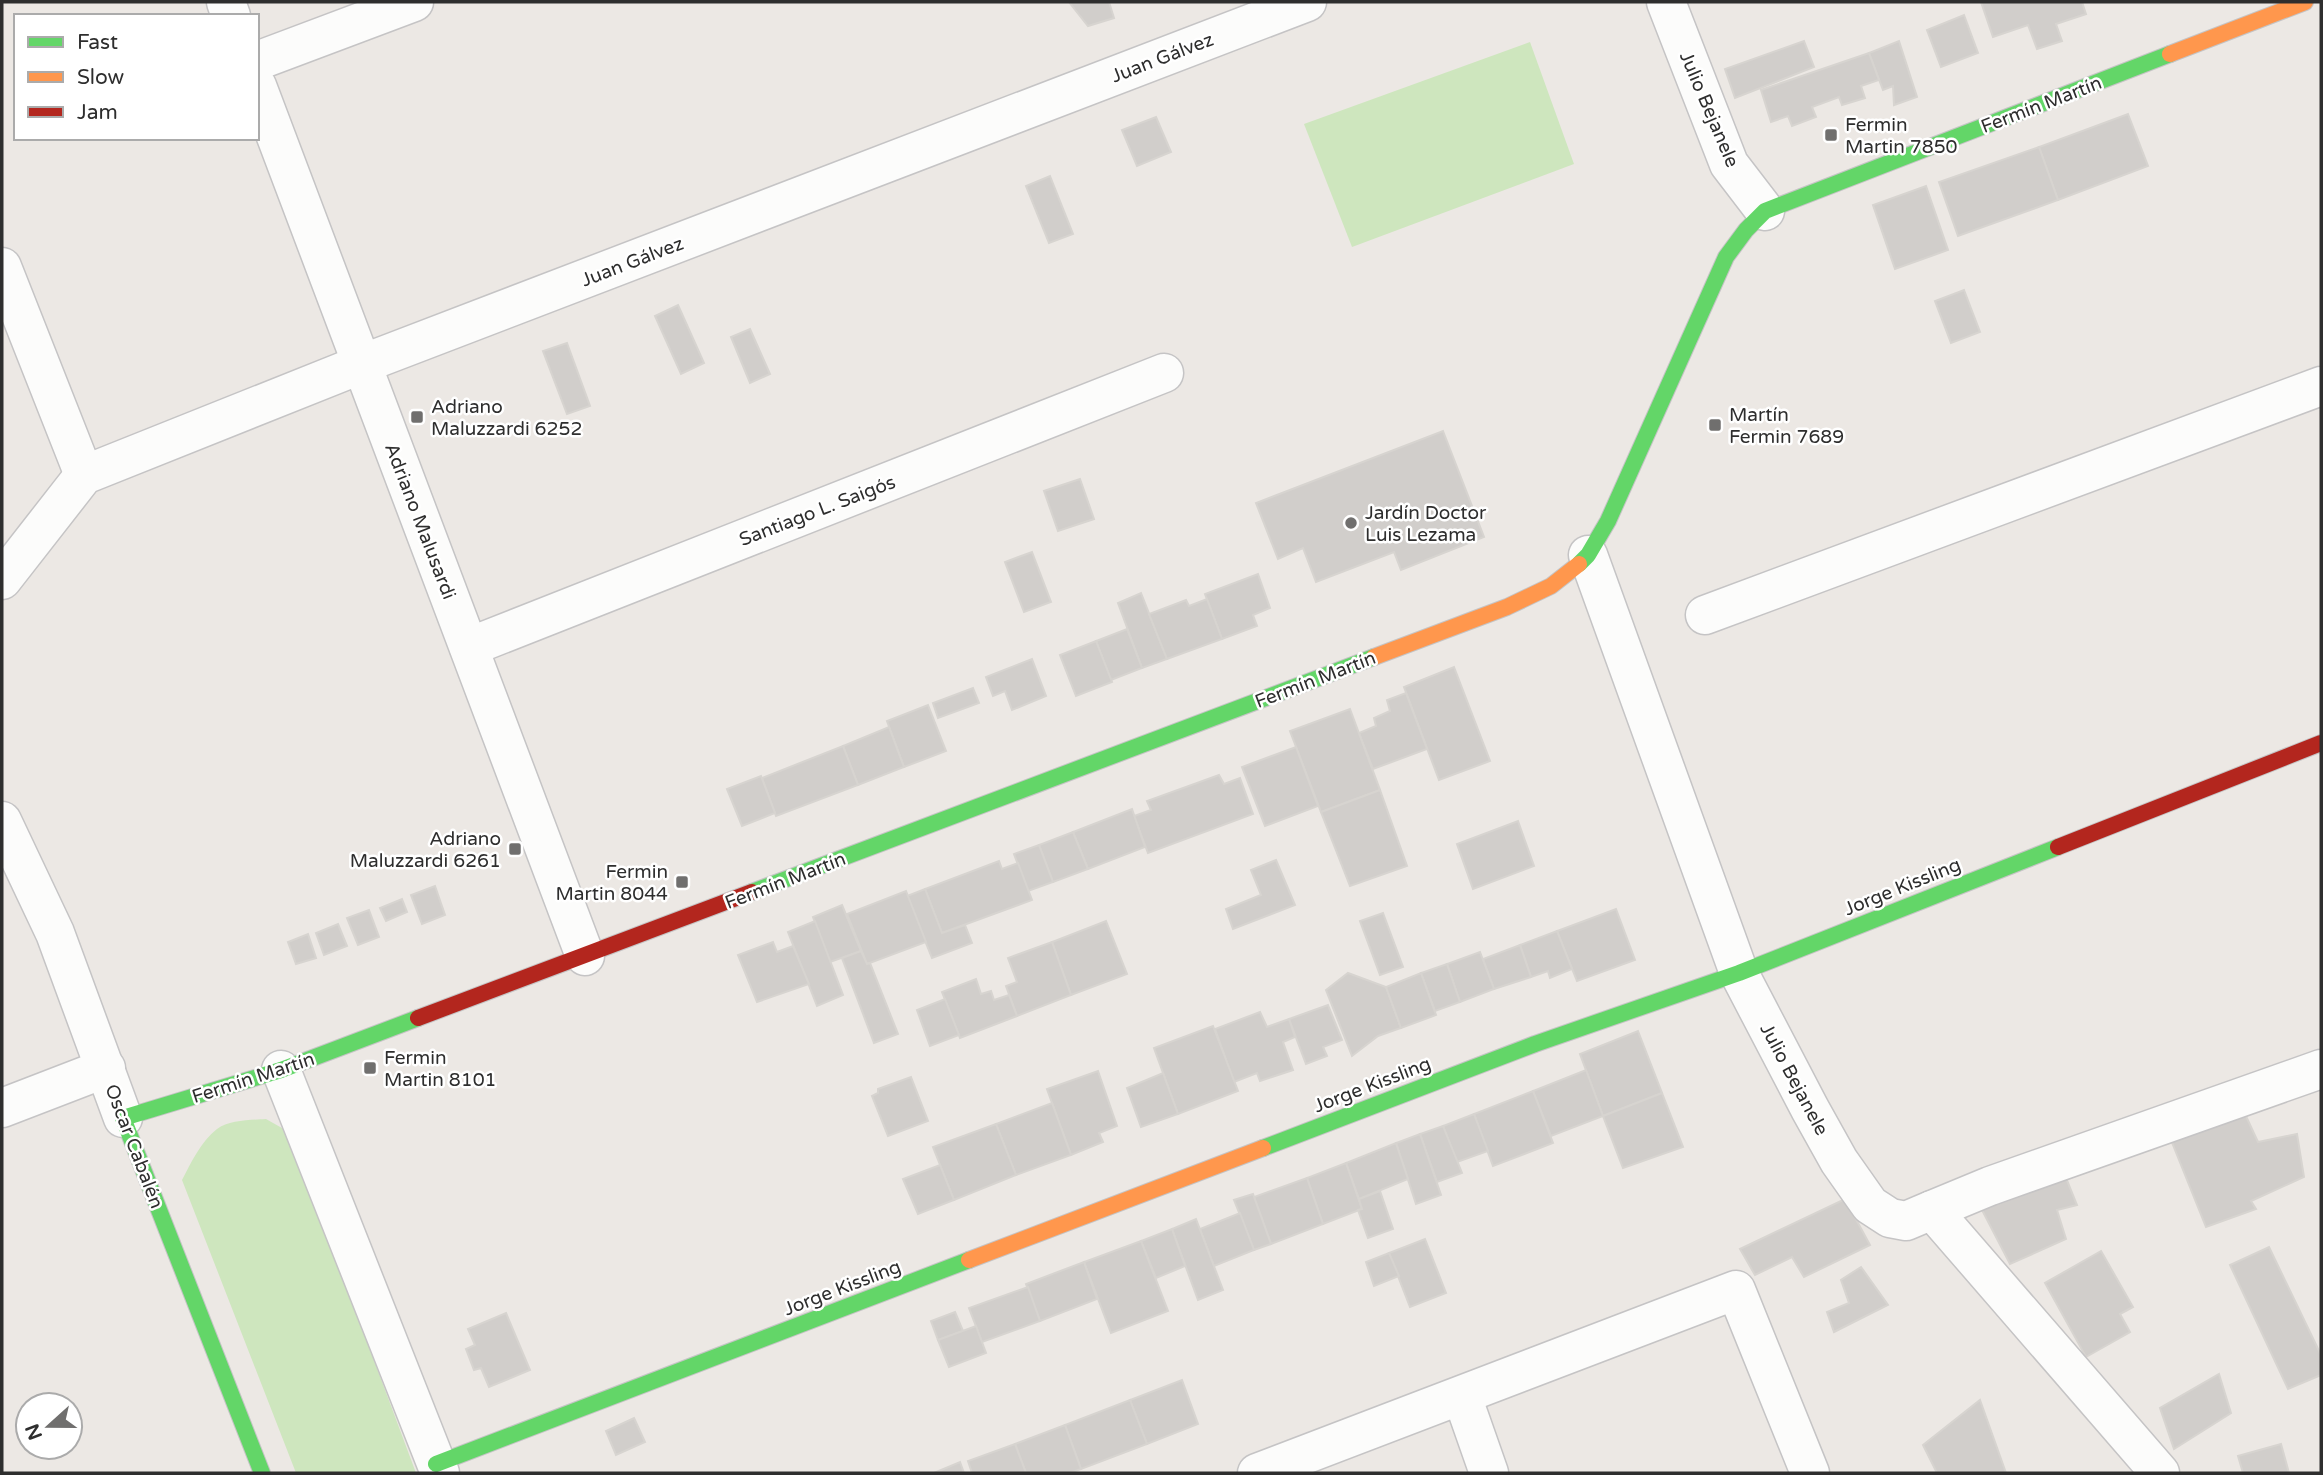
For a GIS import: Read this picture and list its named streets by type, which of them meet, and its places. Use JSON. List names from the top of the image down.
{
  "streets": {
    "main road": ["Fermín Martín", "Jorge Kissling", "Oscar Cabalén"],
    "street": [
      "Juan Gálvez",
      "Julio Bejanele",
      "Santiago L. Saigós",
      "Adriano Malusardi"
    ]
  },
  "crossings": [
    ["Juan Gálvez", "Adriano Malusardi"],
    ["Fermín Martín", "Julio Bejanele"],
    ["Fermín Martín", "Adriano Malusardi"],
    ["Fermín Martín", "Oscar Cabalén"],
    ["Julio Bejanele", "Jorge Kissling"],
    ["Santiago L. Saigós", "Adriano Malusardi"]
  ],
  "places": {
    "transit": [
      "Fermin Martin 7850",
      "Adriano Maluzzardi 6252",
      "Martín Fermin 7689",
      "Adriano Maluzzardi 6261",
      "Fermin Martin 8044",
      "Fermin Martin 8101"
    ],
    "other": ["Jardín Doctor Luis Lezama"]
  },
  "legend": ["Fast", "Slow", "Jam"],
  "north": "left"
}
